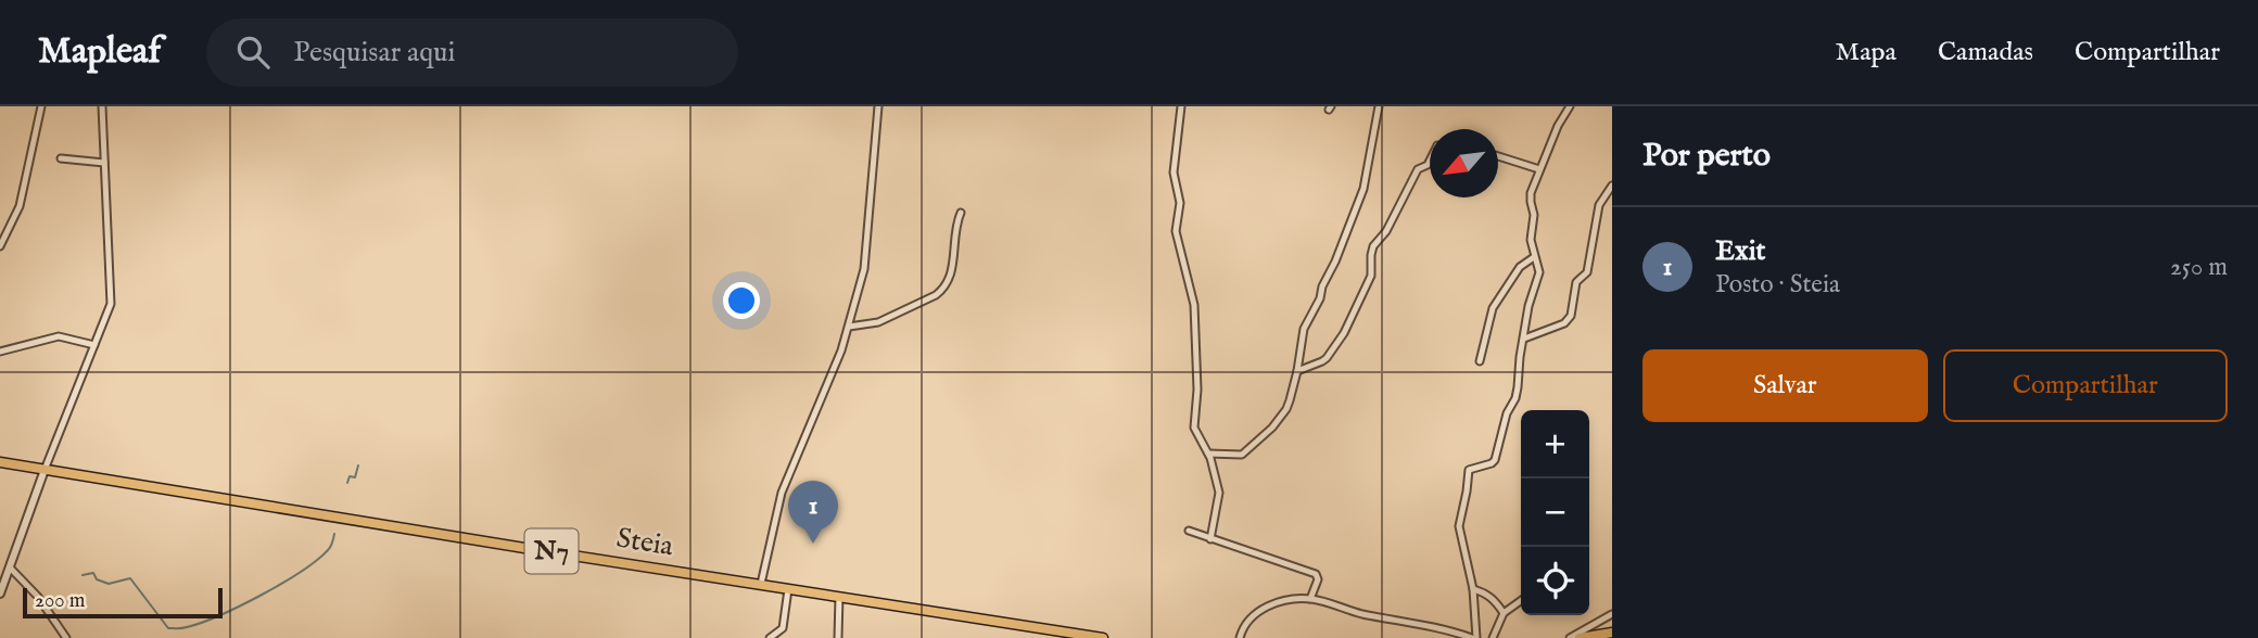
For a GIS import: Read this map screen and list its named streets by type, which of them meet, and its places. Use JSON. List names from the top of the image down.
{
  "streets": {
    "main road": ["Steia", "N7"]
  },
  "scale_bar": "200 m",
  "north": "bottom left",
  "page": {
    "header": "Mapleaf",
    "search": "Pesquisar aqui",
    "nav": ["Mapa", "Camadas", "Compartilhar"],
    "heading": "Por perto",
    "list": [
      {
        "mark": "1",
        "name": "Exit",
        "note": "Posto · Steia",
        "value": "250 m"
      }
    ],
    "buttons": ["Salvar", "Compartilhar"],
    "map_buttons": ["+", "−"],
    "pins": "1",
    "scale": "200 m"
  }
}
